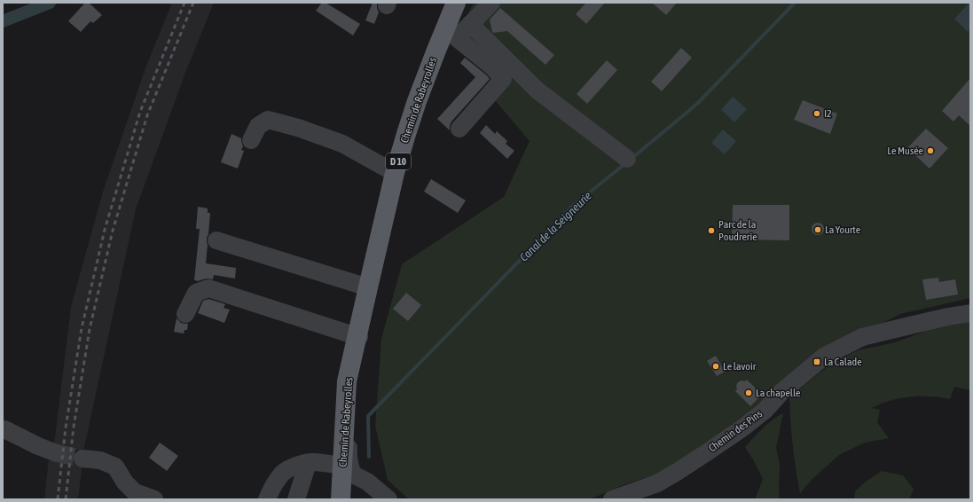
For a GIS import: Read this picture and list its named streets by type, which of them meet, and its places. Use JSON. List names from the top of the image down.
{
  "streets": {
    "main road": ["Chemin de Rabeyrolles", "D 10"],
    "street": ["Chemin des Pins"]
  },
  "water": ["Canal de la Seigneurie"],
  "places": {
    "other": [
      "I2",
      "Le Musée",
      "La Yourte",
      "Parc de la Poudrerie",
      "Le lavoir",
      "La chapelle"
    ],
    "transit": ["La Calade"]
  }
}
